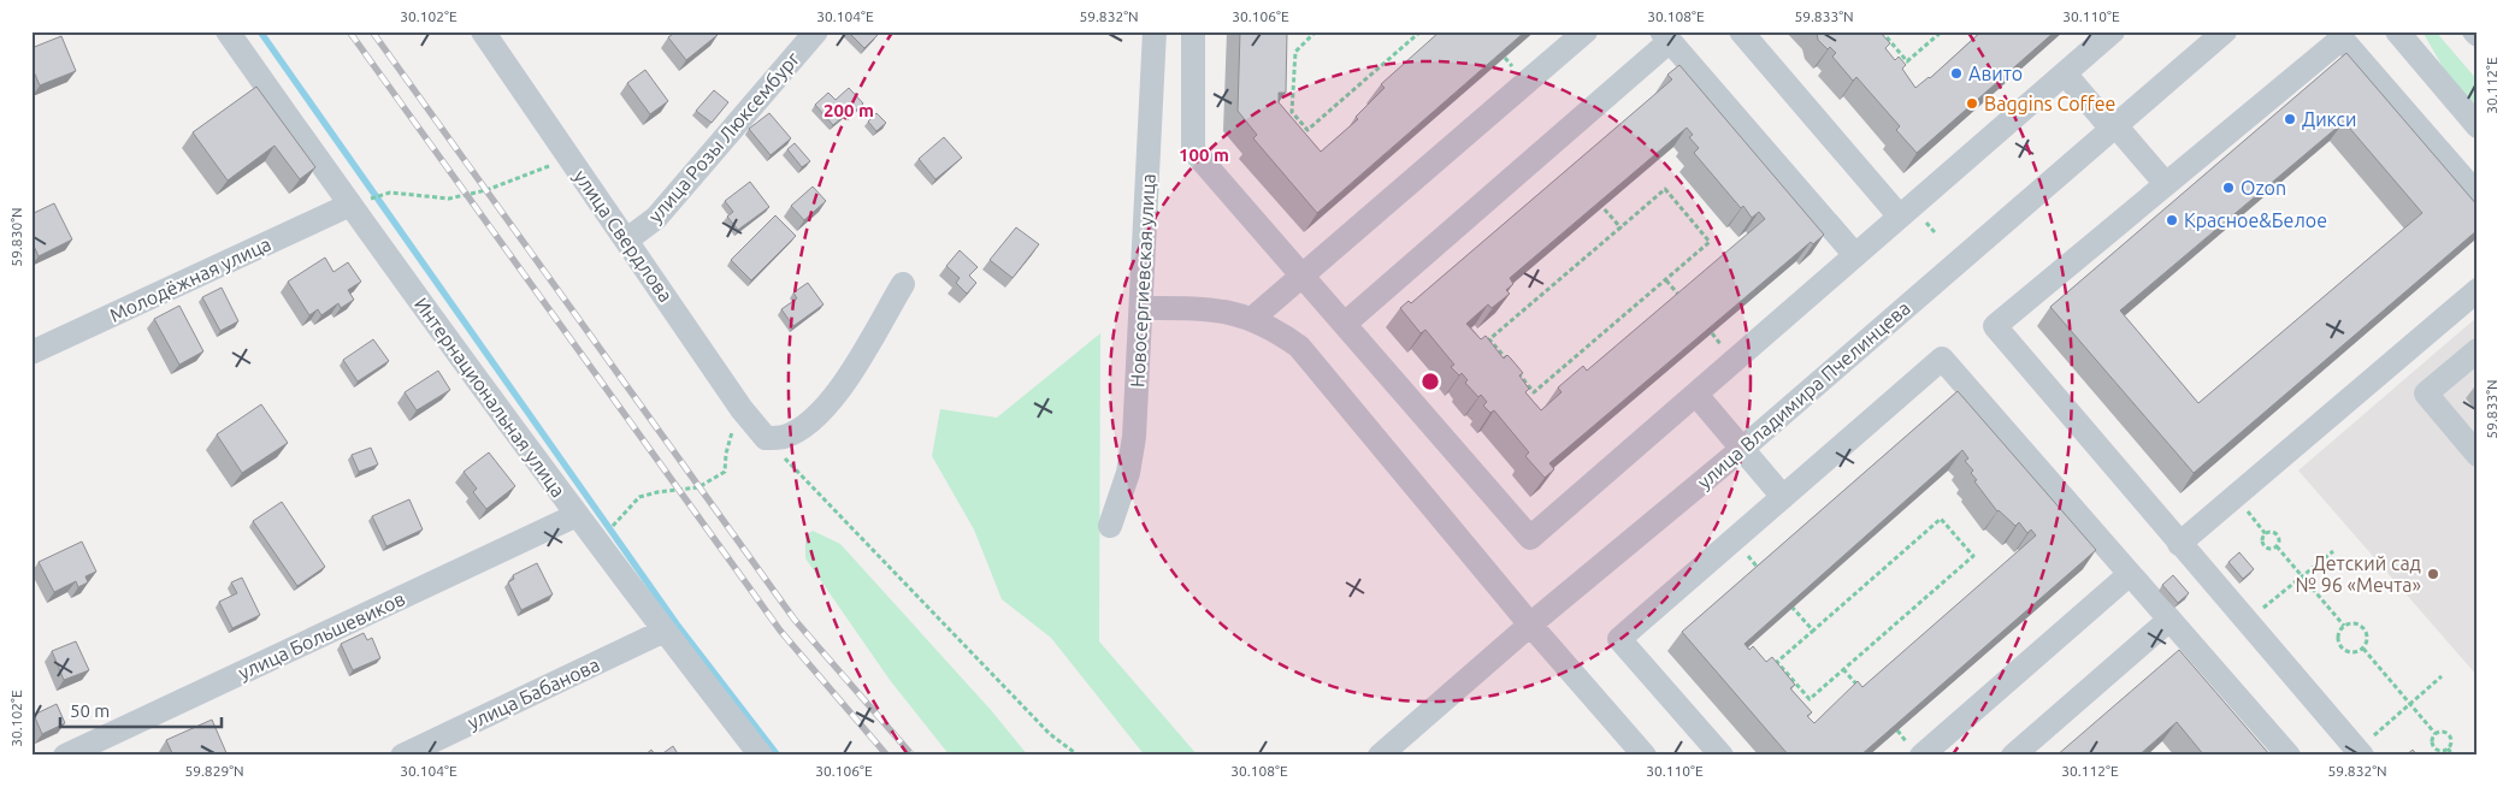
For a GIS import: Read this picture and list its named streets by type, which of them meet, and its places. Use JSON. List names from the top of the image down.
{
  "streets": {
    "street": [
      "улица Розы Люксембург",
      "улица Свердлова",
      "Молодёжная улица",
      "Новосергиевская улица",
      "улица Владимира Пчелинцева",
      "Интернациональная улица",
      "улица Большевиков",
      "улица Бабанова"
    ]
  },
  "crossings": [
    ["улица Розы Люксембург", "улица Свердлова"],
    ["Молодёжная улица", "Интернациональная улица"],
    ["Интернациональная улица", "улица Большевиков"],
    ["Интернациональная улица", "улица Бабанова"]
  ],
  "places": [
    "Авито",
    "Baggins Coffee",
    "Дикси",
    "Ozon",
    "Красное&Белое",
    "Детский сад № 96 «Мечта»"
  ],
  "scale_bar": "50 m",
  "coordinates": [
    "30.102°E",
    "30.104°E",
    "59.832°N",
    "30.106°E",
    "30.108°E",
    "59.833°N",
    "30.110°E",
    "30.112°E",
    "59.830°N",
    "59.829°N"
  ],
  "rings": ["200 m", "100 m"]
}
